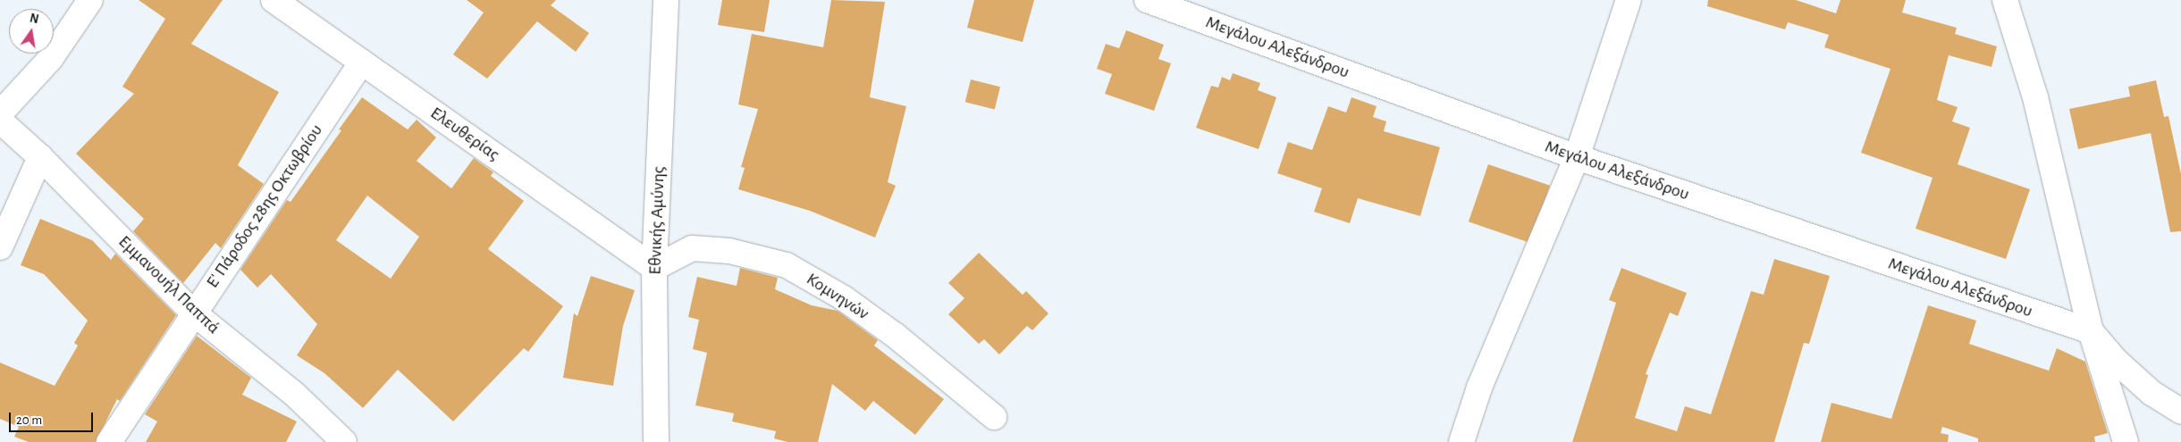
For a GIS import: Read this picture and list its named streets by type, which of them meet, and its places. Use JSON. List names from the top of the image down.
{
  "streets": {
    "street": [
      "Μεγάλου Αλεξάνδρου",
      "Ελευθερίας",
      "Ε' Πάροδος 28ης Οκτωβρίου",
      "Εθνικής Αμύνης",
      "Εμμανουήλ Παππά",
      "Κομνηνών"
    ]
  },
  "crossings": [
    ["Ελευθερίας", "Ε' Πάροδος 28ης Οκτωβρίου"],
    ["Ελευθερίας", "Εθνικής Αμύνης"],
    ["Ελευθερίας", "Κομνηνών"],
    ["Ε' Πάροδος 28ης Οκτωβρίου", "Εμμανουήλ Παππά"],
    ["Εθνικής Αμύνης", "Κομνηνών"]
  ],
  "scale_bar": "20 m",
  "north": "top"
}
